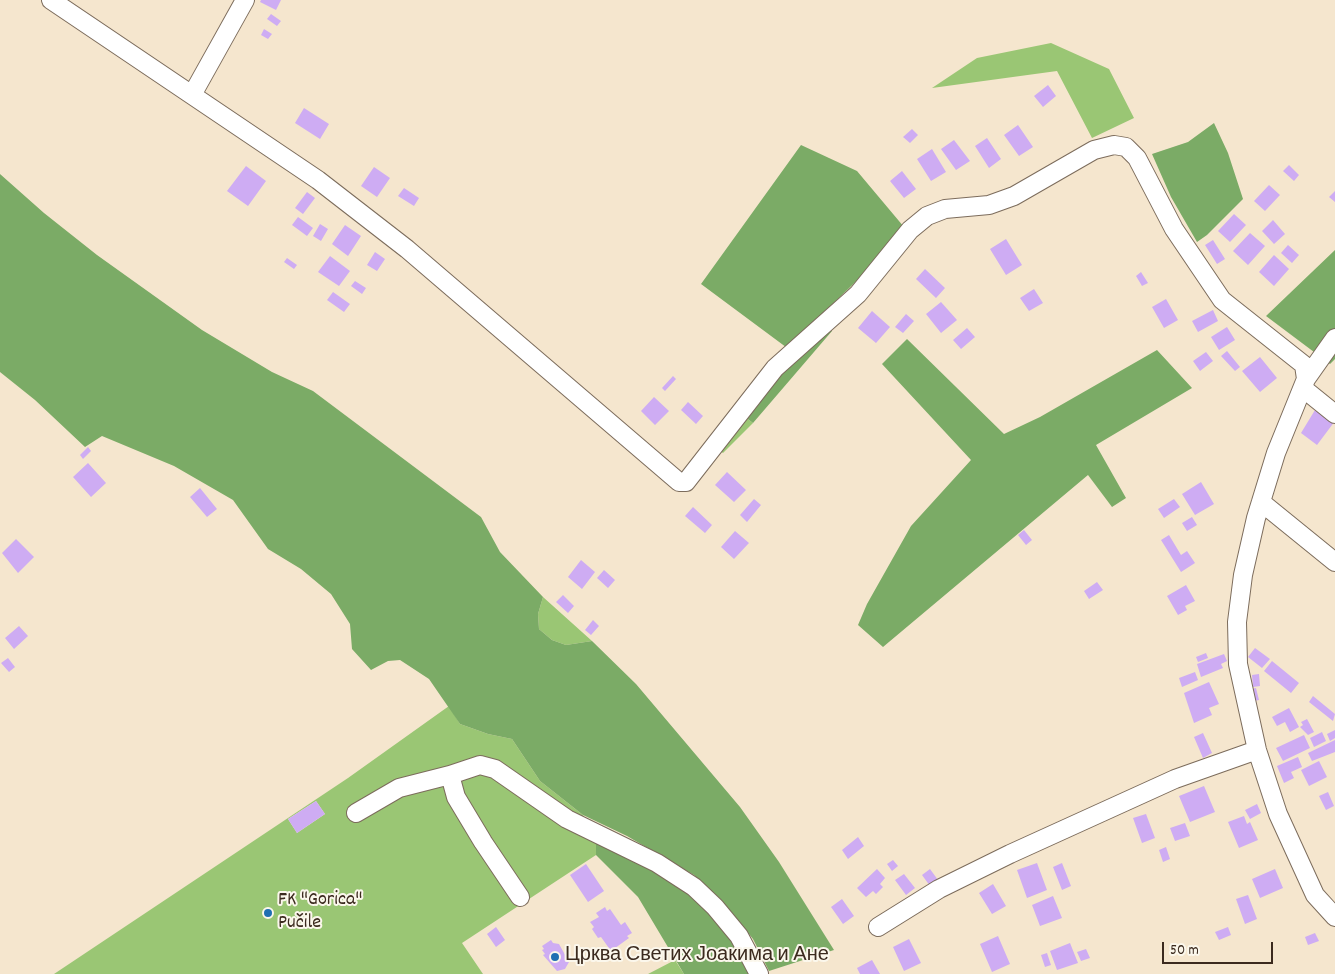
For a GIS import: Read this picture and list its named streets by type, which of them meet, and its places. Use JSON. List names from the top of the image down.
{
  "places": ["FK \"Gorica\" Pučile", "Црква Светих Јоакима и Ане"],
  "scale_bar": "50 m"
}
